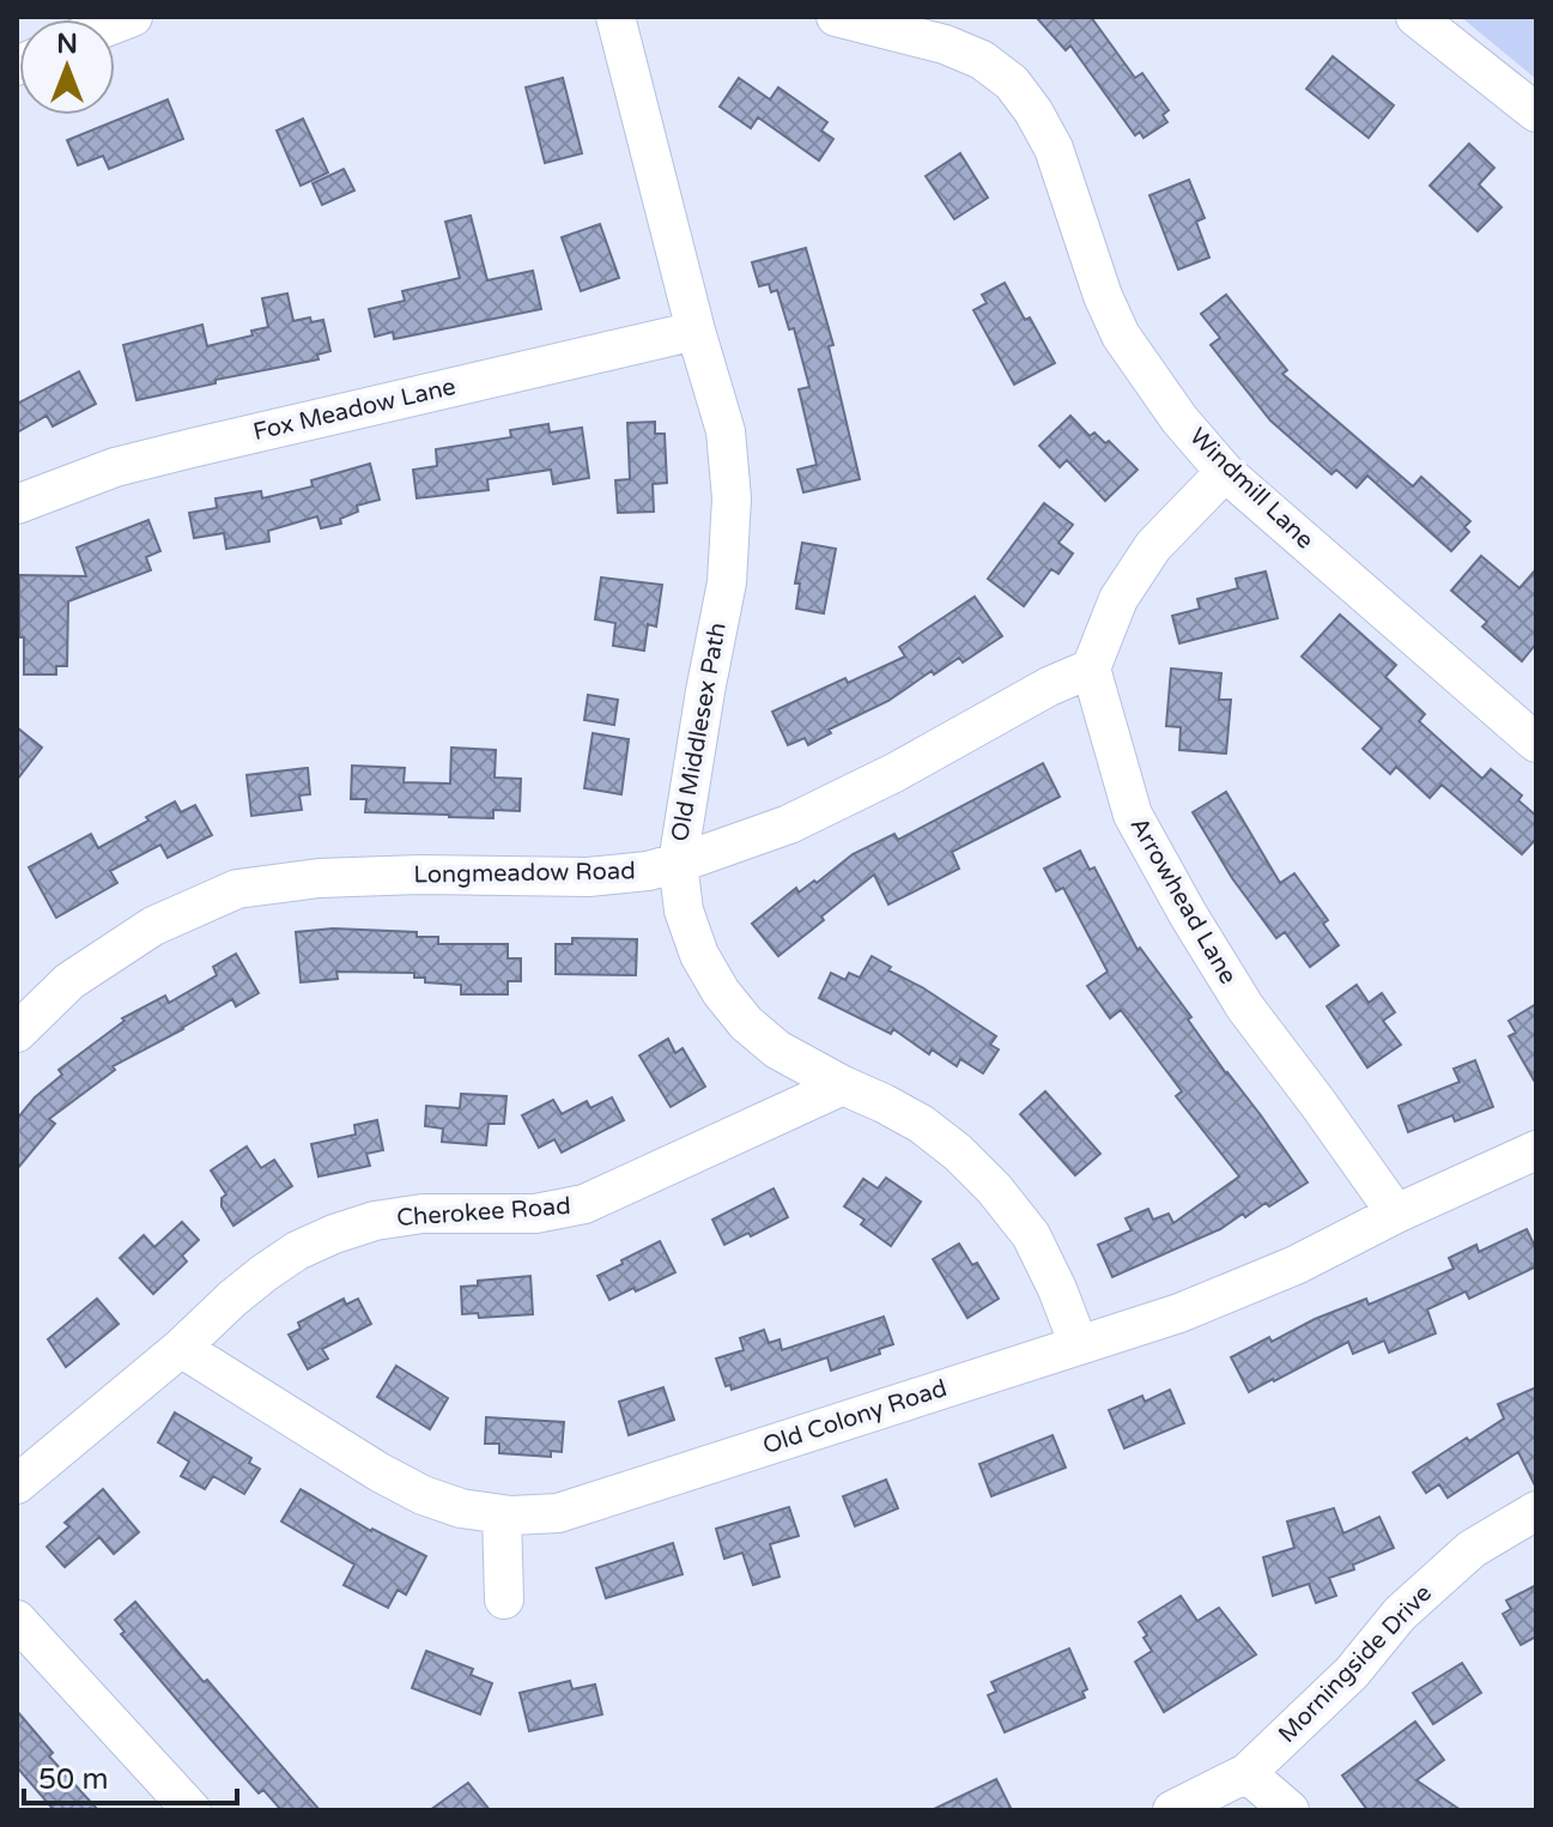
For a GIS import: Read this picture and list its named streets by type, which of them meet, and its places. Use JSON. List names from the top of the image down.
{
  "streets": {
    "street": [
      "Fox Meadow Lane",
      "Windmill Lane",
      "Old Middlesex Path",
      "Longmeadow Road",
      "Arrowhead Lane",
      "Cherokee Road",
      "Old Colony Road",
      "Morningside Drive"
    ]
  },
  "crossings": [
    ["Fox Meadow Lane", "Old Middlesex Path"],
    ["Old Middlesex Path", "Longmeadow Road"],
    ["Old Middlesex Path", "Cherokee Road"],
    ["Old Middlesex Path", "Old Colony Road"],
    ["Longmeadow Road", "Arrowhead Lane"],
    ["Arrowhead Lane", "Old Colony Road"],
    ["Cherokee Road", "Old Colony Road"]
  ],
  "scale_bar": "50 m",
  "north": "top"
}
